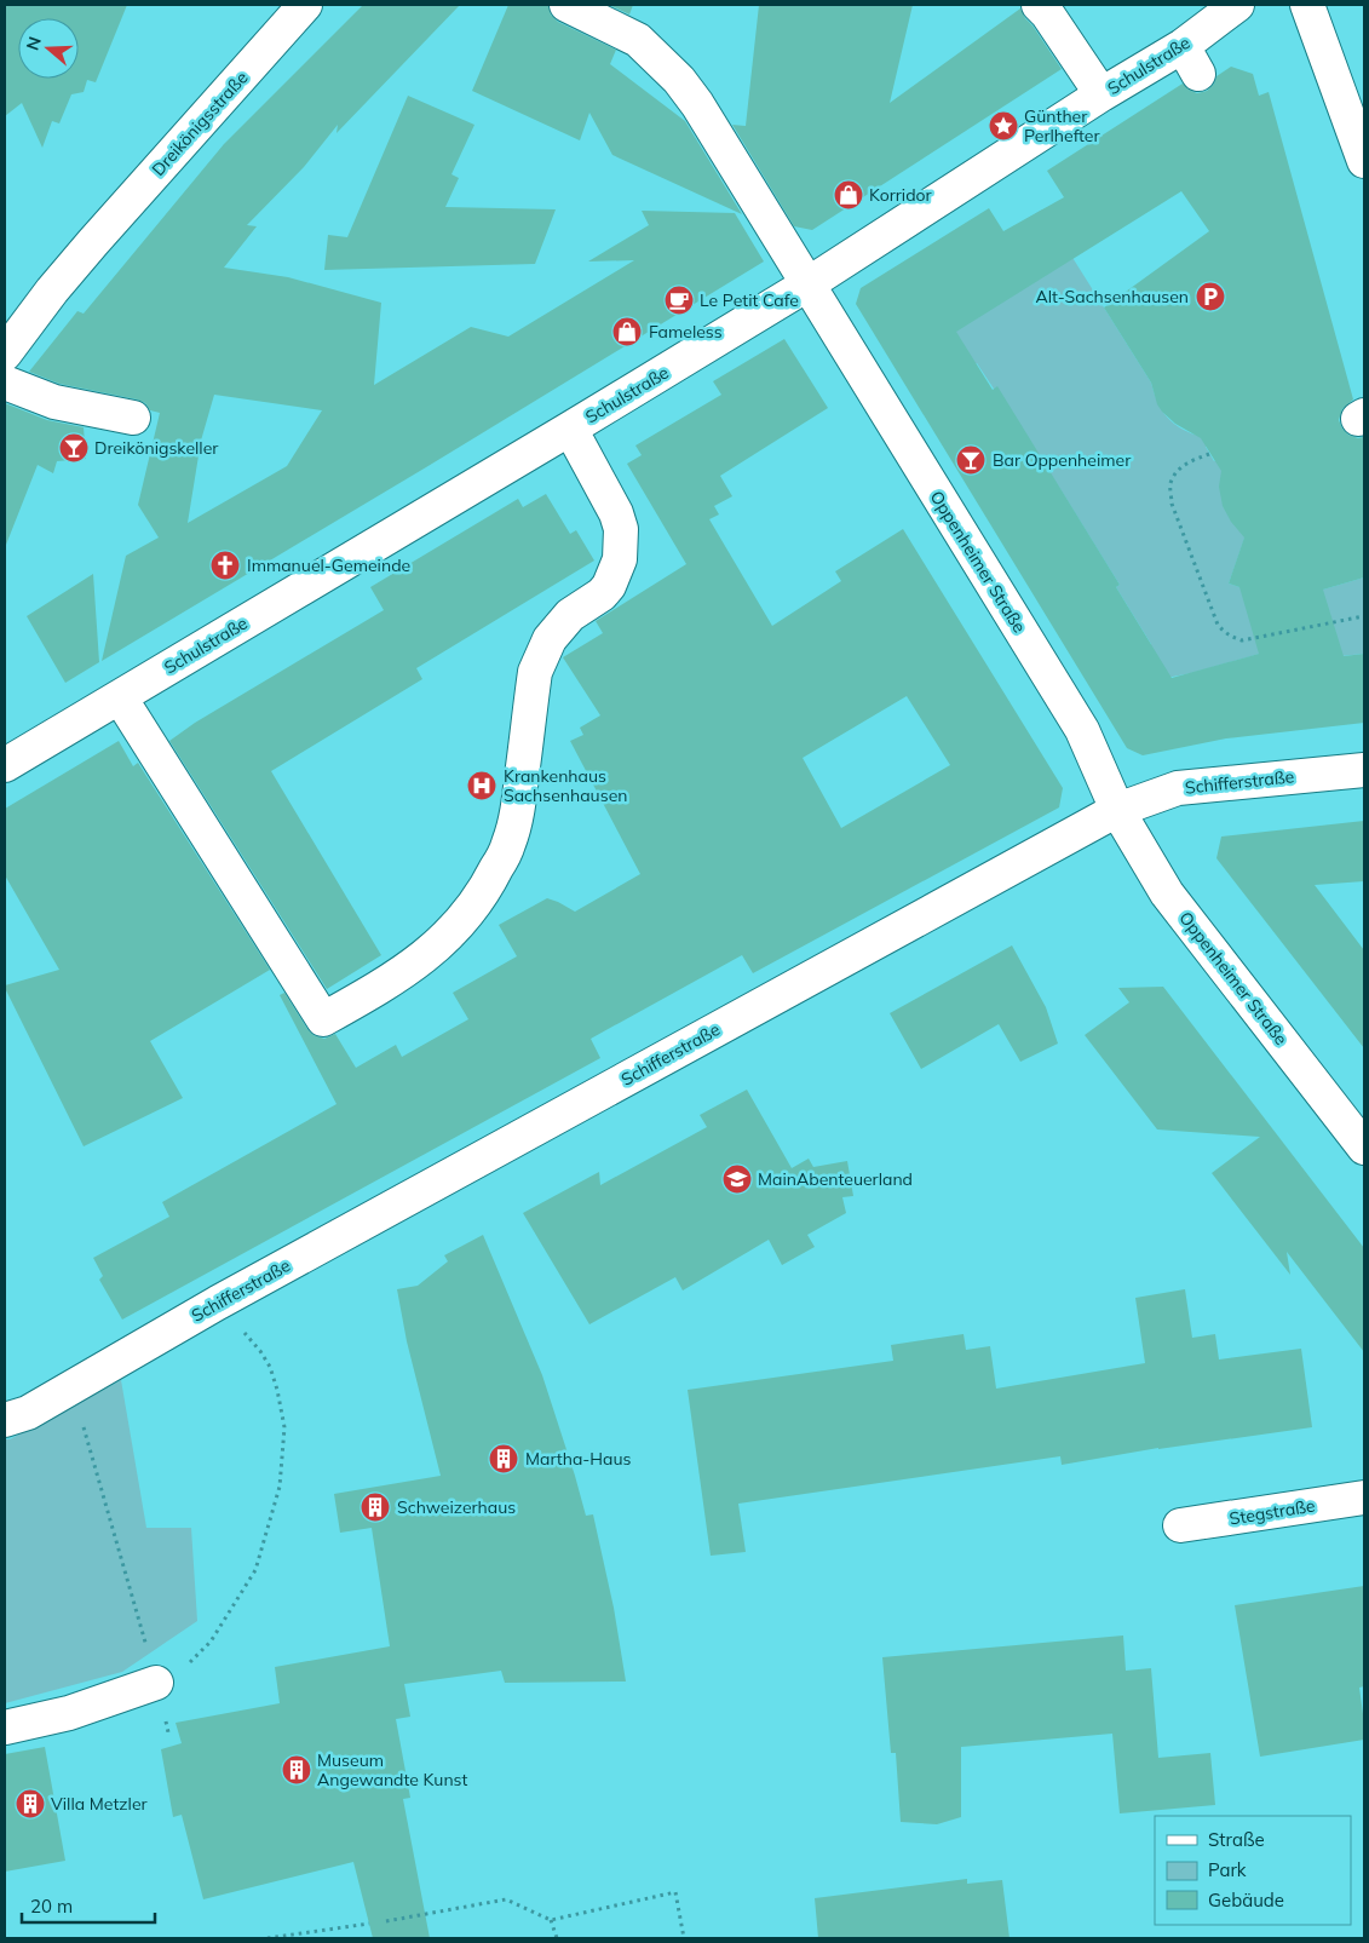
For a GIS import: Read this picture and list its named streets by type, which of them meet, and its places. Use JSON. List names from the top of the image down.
{
  "streets": {
    "street": [
      "Schulstraße",
      "Dreikönigsstraße",
      "Oppenheimer Straße",
      "Schifferstraße",
      "Stegstraße"
    ]
  },
  "crossings": [
    ["Schulstraße", "Oppenheimer Straße"],
    ["Oppenheimer Straße", "Schifferstraße"]
  ],
  "places": {
    "place": ["Günther Perlhefter"],
    "shop": ["Korridor", "Fameless"],
    "parking": ["Alt-Sachsenhausen"],
    "cafe": ["Le Petit Cafe"],
    "bar": ["Dreikönigskeller", "Bar Oppenheimer"],
    "church": ["Immanuel-Gemeinde"],
    "hospital": ["Krankenhaus Sachsenhausen"],
    "school or university": ["MainAbenteuerland"],
    "building": [
      "Martha-Haus",
      "Schweizerhaus",
      "Museum Angewandte Kunst",
      "Villa Metzler"
    ]
  },
  "legend": ["Straße", "Park", "Gebäude"],
  "scale_bar": "20 m",
  "north": "left"
}
